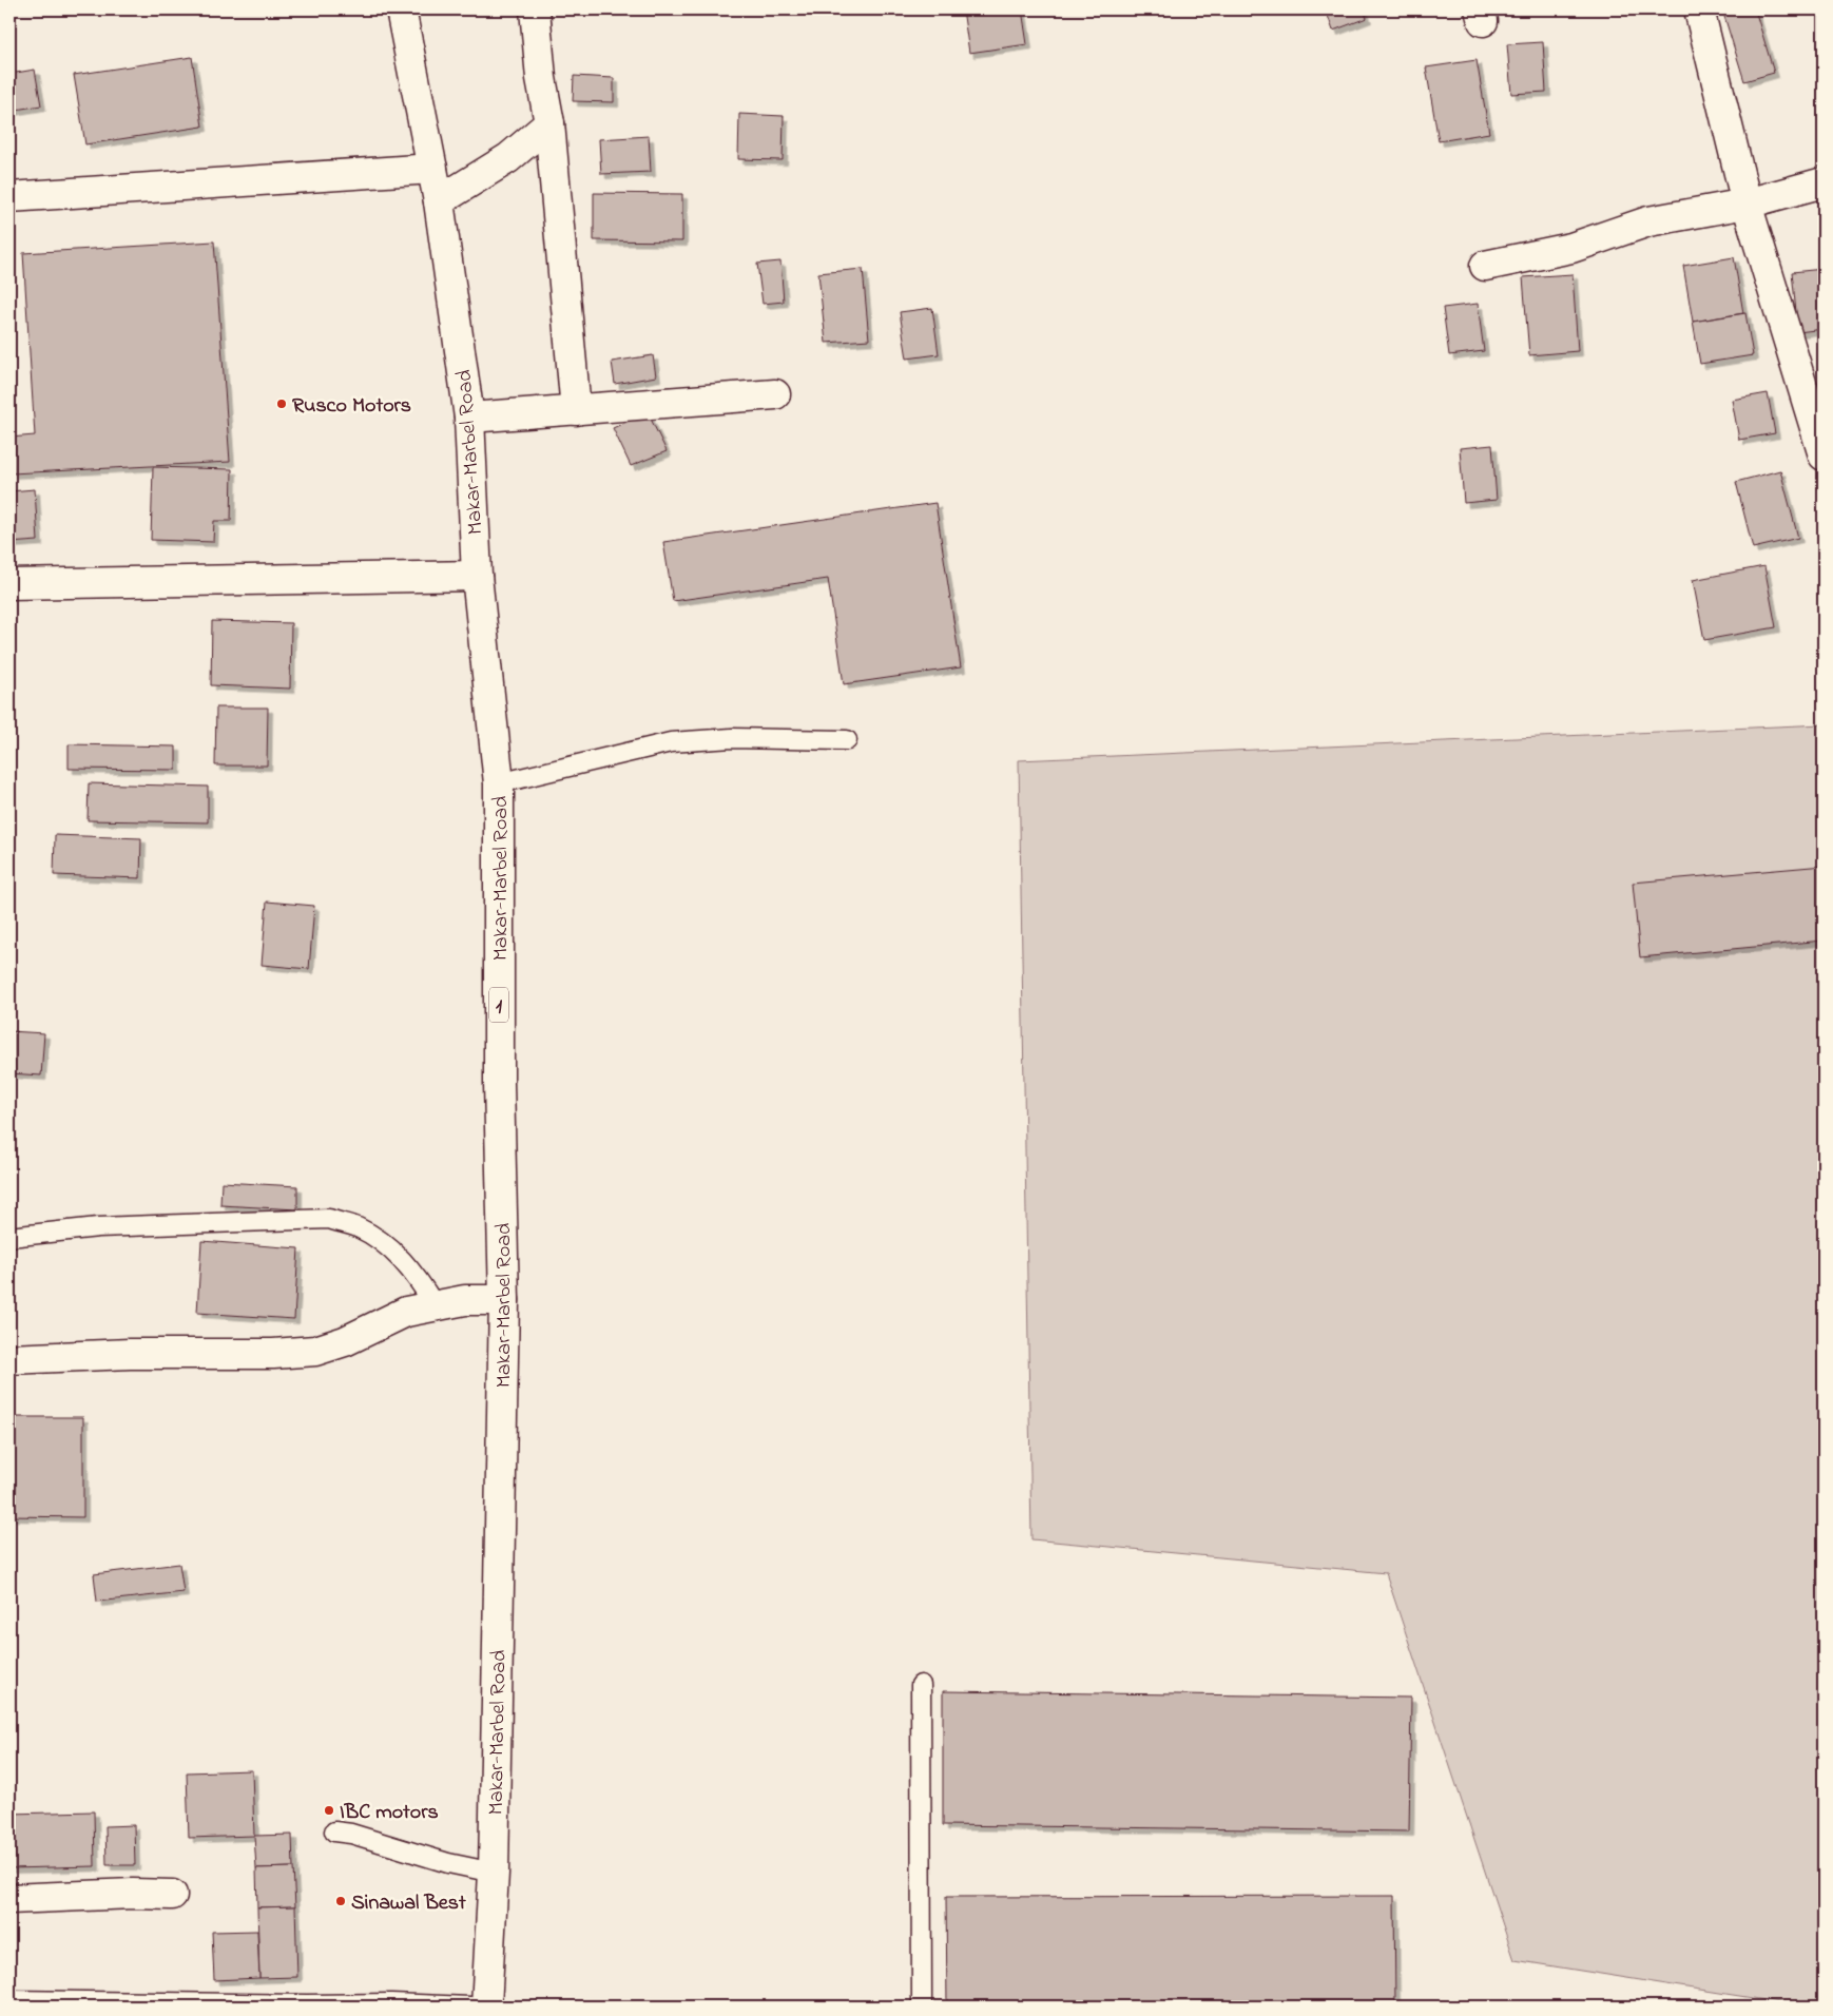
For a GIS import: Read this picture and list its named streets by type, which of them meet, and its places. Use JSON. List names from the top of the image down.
{
  "streets": {
    "street": ["Makar-Marbel Road", "1"]
  },
  "places": ["Rusco Motors", "IBC motors", "Sinawal Best"]
}
